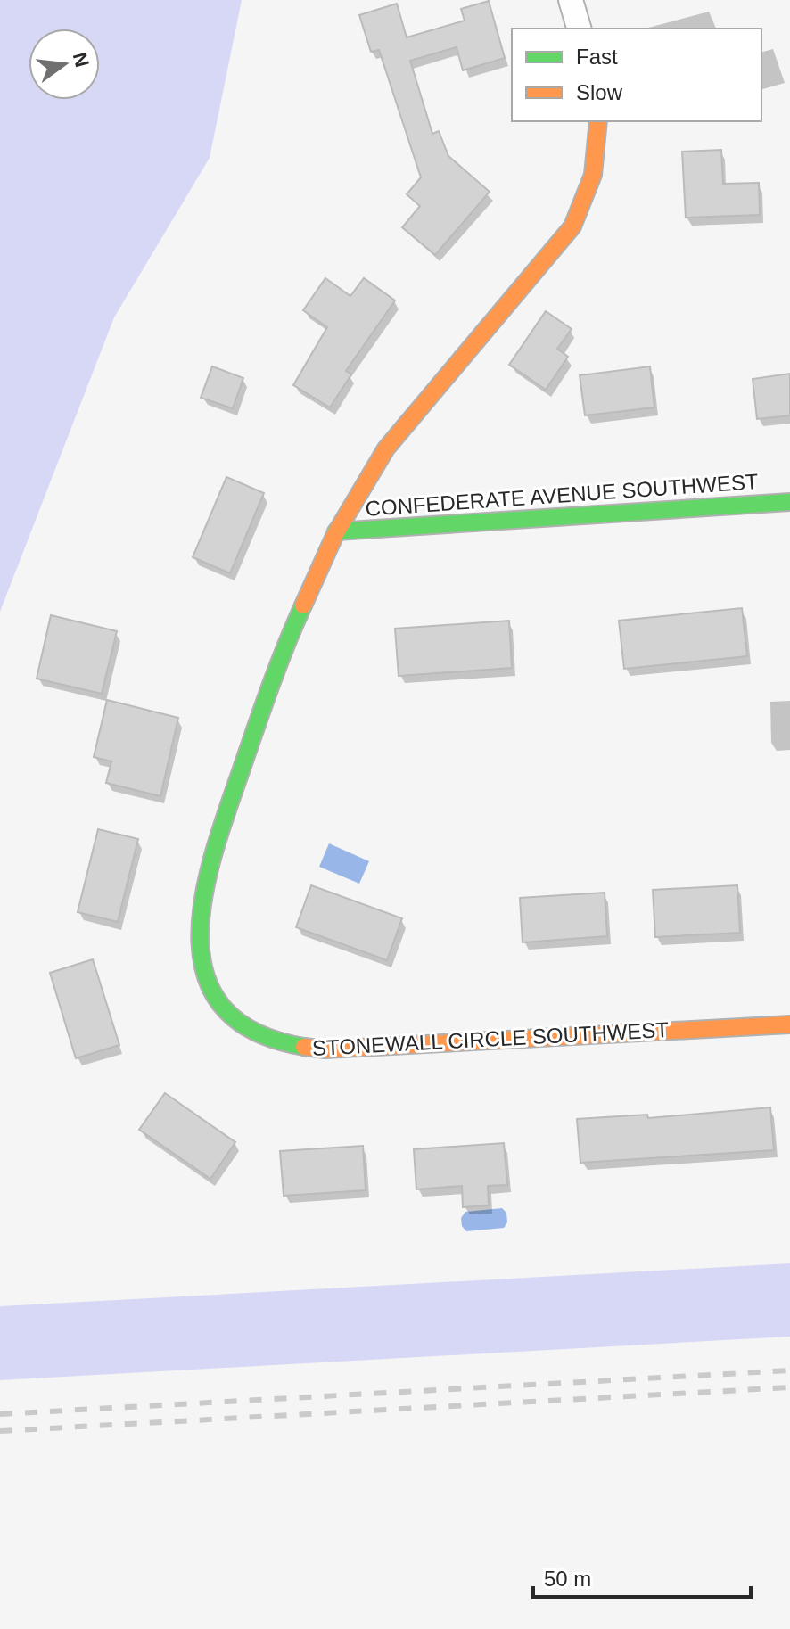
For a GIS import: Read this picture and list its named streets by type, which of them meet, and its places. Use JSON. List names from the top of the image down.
{
  "streets": {
    "street": ["CONFEDERATE AVENUE SOUTHWEST", "STONEWALL CIRCLE SOUTHWEST"]
  },
  "crossings": [
    ["CONFEDERATE AVENUE SOUTHWEST", "STONEWALL CIRCLE SOUTHWEST"]
  ],
  "legend": ["Fast", "Slow"],
  "scale_bar": "50 m",
  "north": "right"
}
